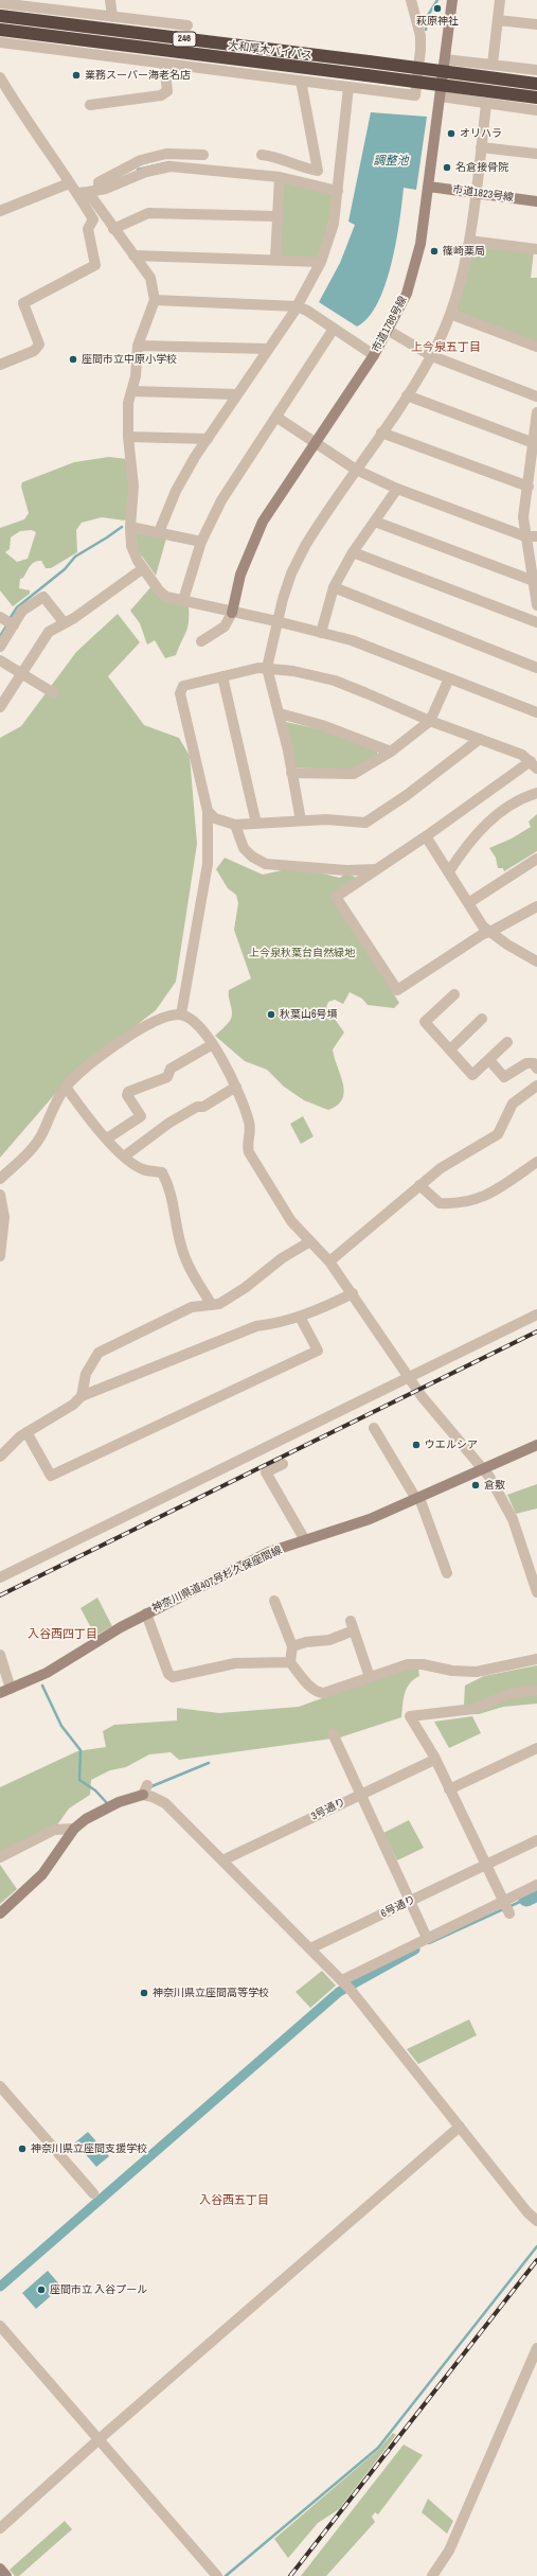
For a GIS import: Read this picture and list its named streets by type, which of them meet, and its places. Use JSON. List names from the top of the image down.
{
  "streets": {
    "highway": ["246", "大和厚木バイパス"],
    "street": [
      "市道1823号線",
      "市道1786号線",
      "神奈川県道407号杉久保座間線",
      "3号通り",
      "6号通り"
    ]
  },
  "crossings": [
    ["市道1823号線", "市道1786号線"]
  ],
  "districts": ["上今泉五丁目", "入谷西四丁目", "入谷西五丁目"],
  "water": ["調整池"],
  "parks": ["上今泉秋葉台自然緑地"],
  "places": [
    "萩原神社",
    "業務スーパー海老名店",
    "オリハラ",
    "名倉接骨院",
    "篠崎薬局",
    "座間市立中原小学校",
    "秋葉山6号墳",
    "ウエルシア",
    "倉敷",
    "神奈川県立座間高等学校",
    "神奈川県立座間支援学校",
    "座間市立 入谷プール"
  ]
}
